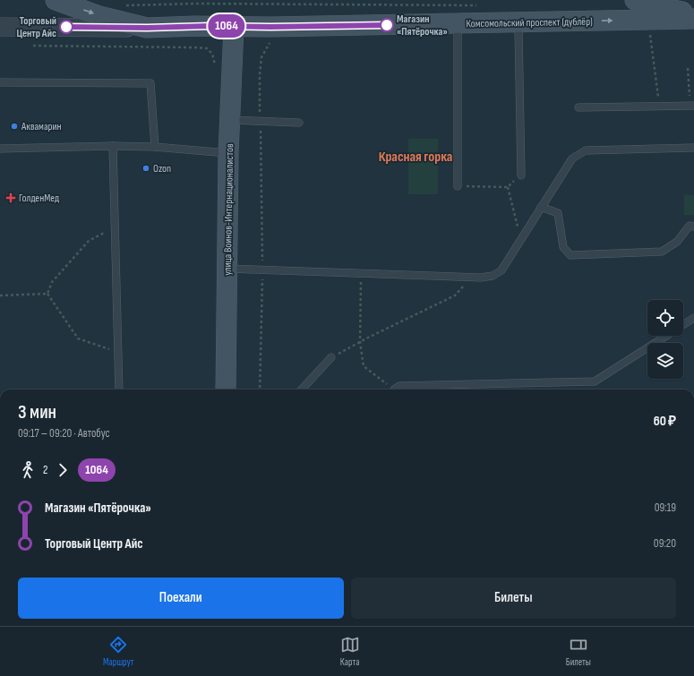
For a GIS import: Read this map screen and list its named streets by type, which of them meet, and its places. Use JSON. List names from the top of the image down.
{
  "streets": {
    "main road": ["Комсомольский проспект (дублёр)", "улица Воинов-Интернационалистов"]
  },
  "crossings": [
    ["Комсомольский проспект (дублёр)", "улица Воинов-Интернационалистов"]
  ],
  "districts": ["Красная горка"],
  "places": {
    "other": [
      "Магазин «Пятёрочка»",
      "Торговый Центр Айс",
      "Аквамарин",
      "Ozon"
    ],
    "health": ["ГолденМед"]
  },
  "lines": ["bus line 1064"],
  "page": {
    "on_map": "1064",
    "heading": ["3 мин", "09:17 – 09:20 · Автобус", "60 ₽"],
    "legs": ["2", "1064"],
    "list": [
      {
        "name": "Магазин «Пятёрочка»",
        "value": "09:19"
      },
      {
        "name": "Торговый Центр Айс",
        "value": "09:20"
      }
    ],
    "buttons": ["Поехали", "Билеты"],
    "tabs": ["Маршрут", "Карта", "Билеты"]
  }
}
